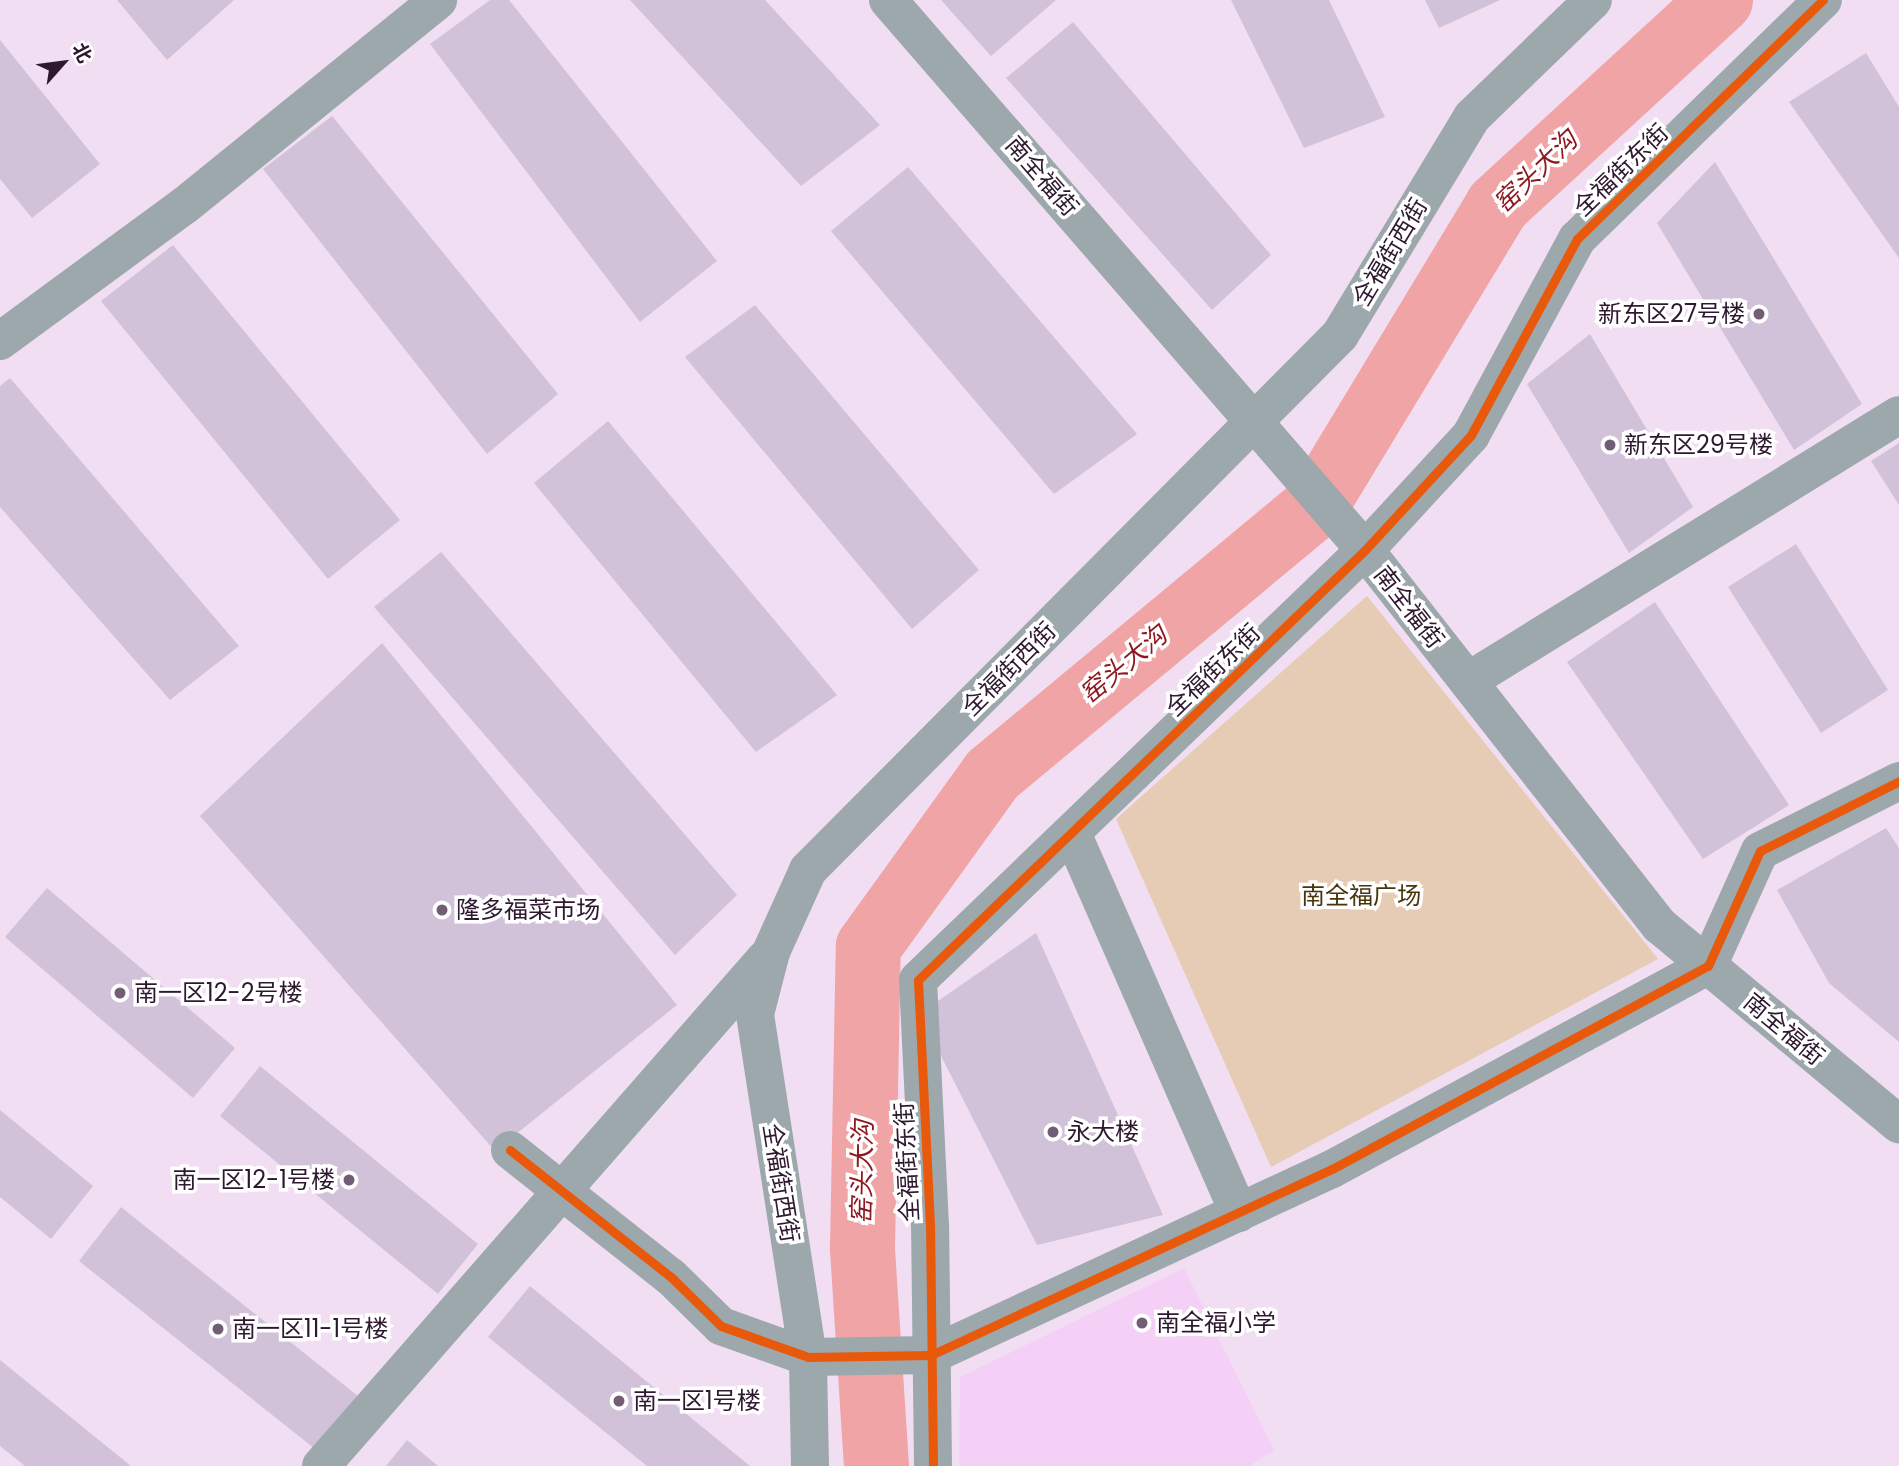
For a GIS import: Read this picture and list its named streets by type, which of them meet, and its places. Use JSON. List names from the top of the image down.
{
  "streets": {
    "street": ["全福街东街", "南全福街", "全福街西街"]
  },
  "crossings": [
    ["全福街东街", "南全福街"],
    ["南全福街", "全福街西街"]
  ],
  "water": ["窑头大沟"],
  "parks": ["南全福广场"],
  "places": [
    "新东区27号楼",
    "新东区29号楼",
    "隆多福菜市场",
    "南一区12-2号楼",
    "永大楼",
    "南一区12-1号楼",
    "南全福小学",
    "南一区11-1号楼",
    "南一区1号楼"
  ],
  "north": "top right"
}
